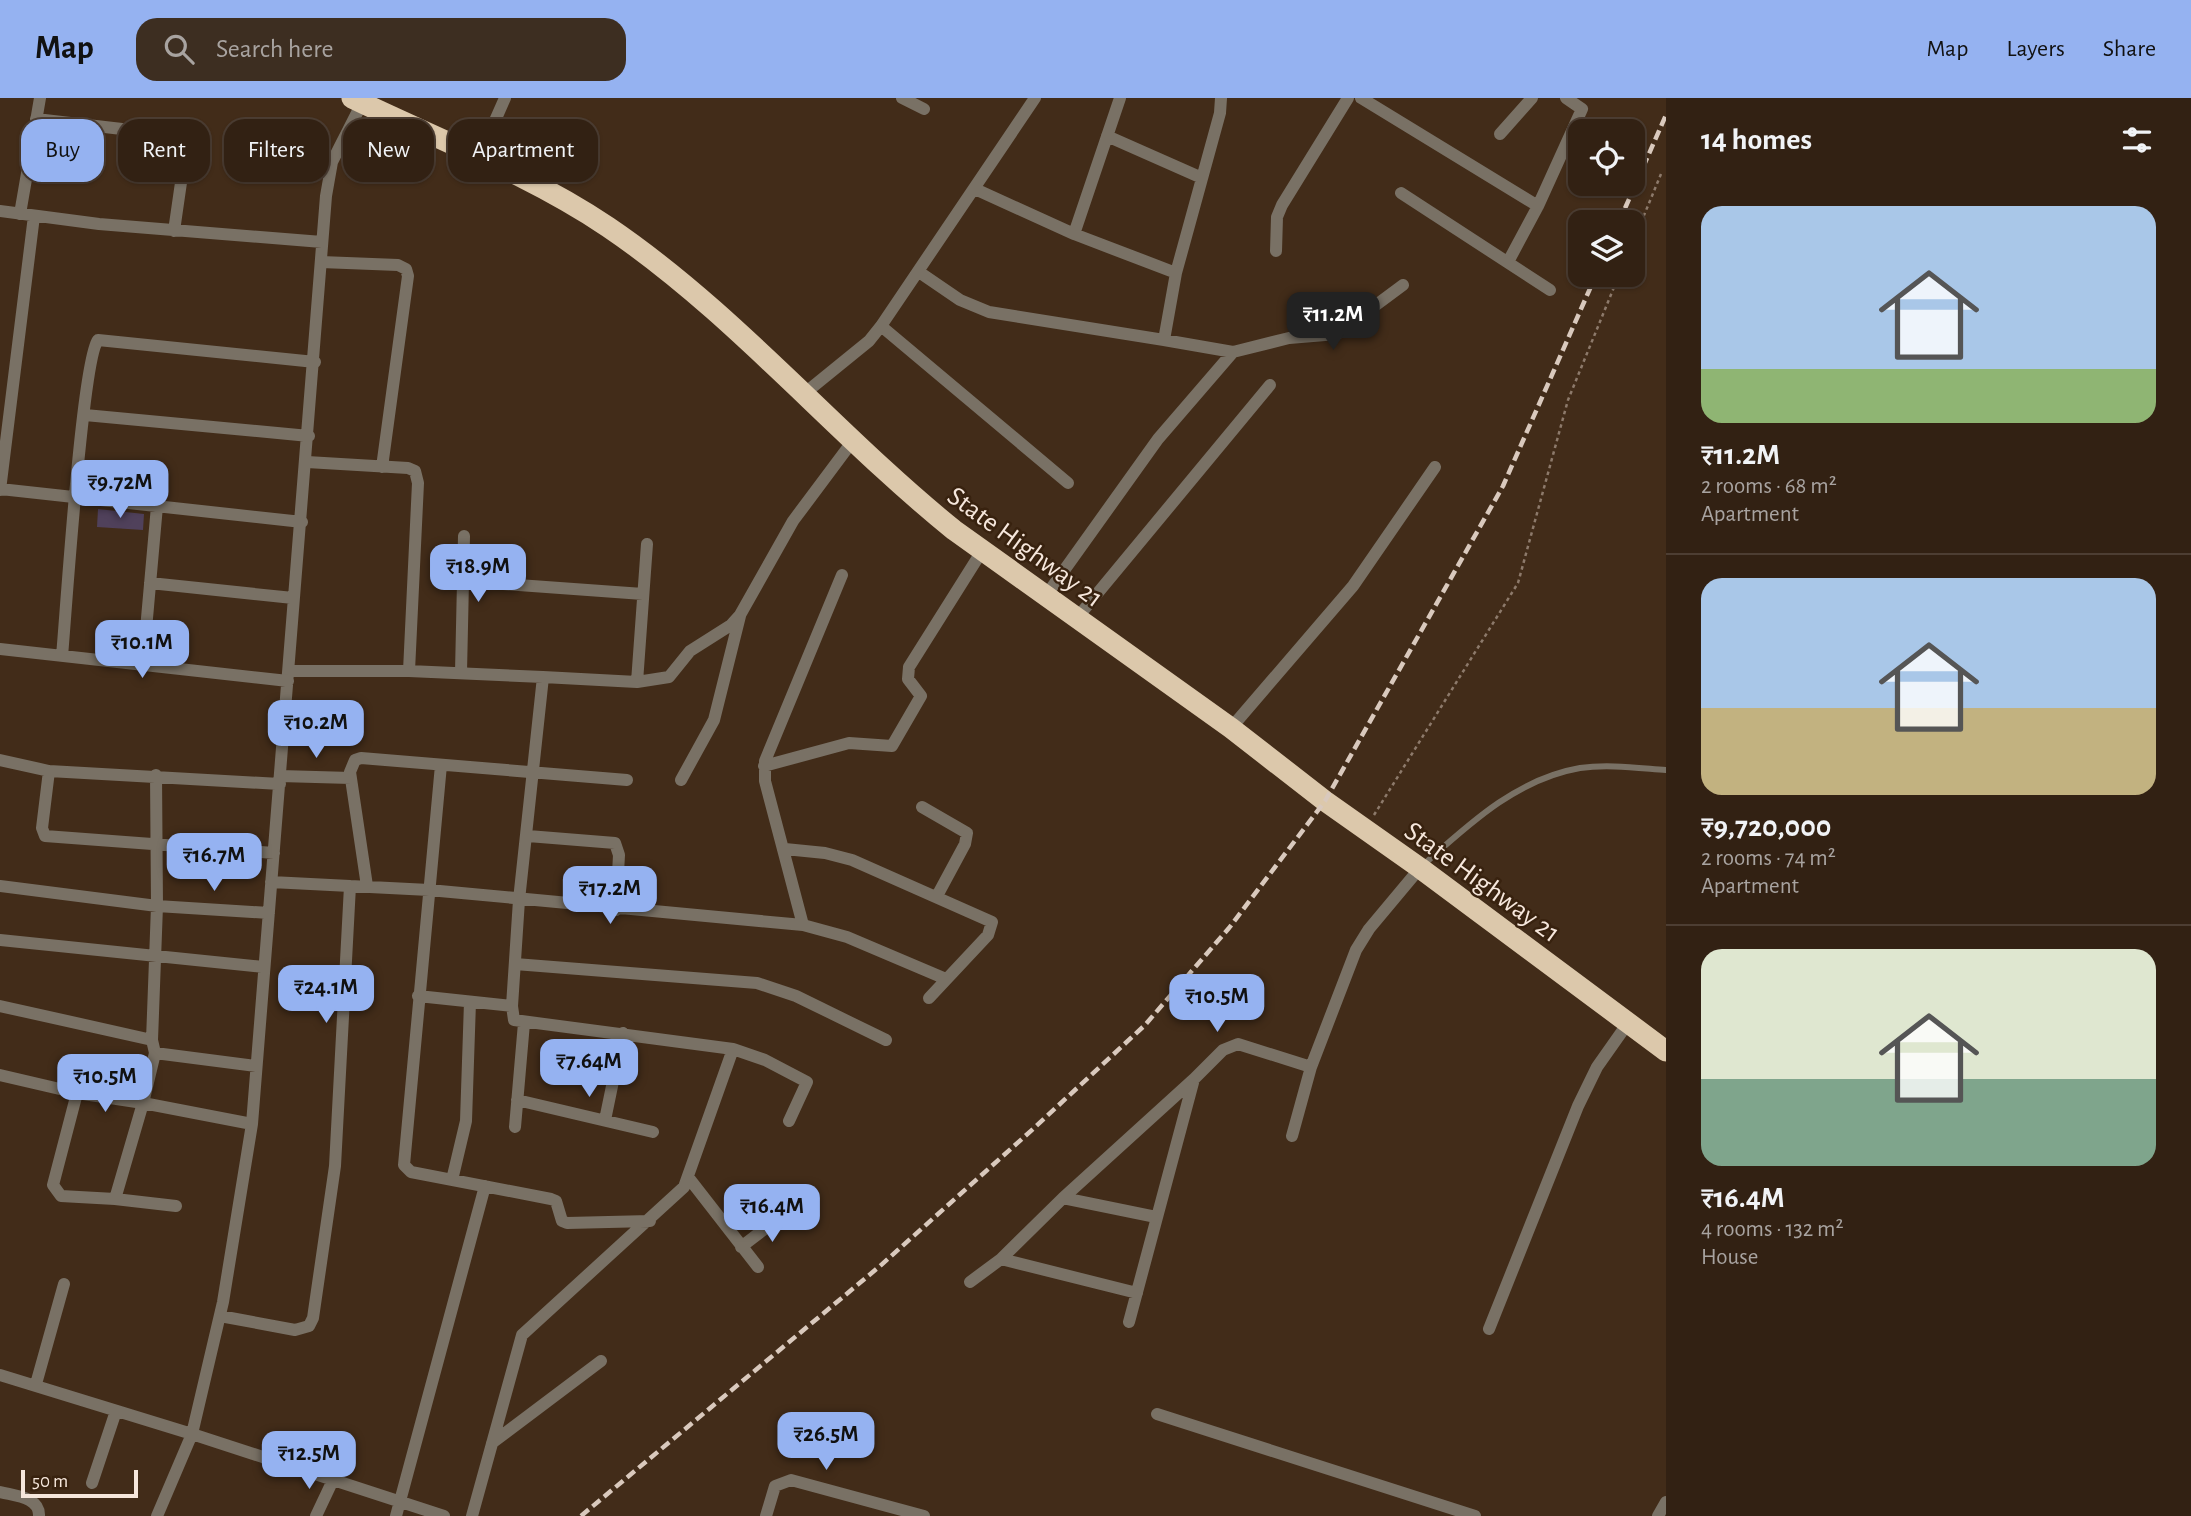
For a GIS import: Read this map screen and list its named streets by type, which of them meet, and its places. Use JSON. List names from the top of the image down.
{
  "streets": {
    "highway": ["State Highway 21"]
  },
  "scale_bar": "50 m",
  "page": {
    "header": "Map",
    "search": "Search here",
    "nav": ["Map", "Layers", "Share"],
    "heading": "14 homes",
    "chip": [
      "Buy",
      "Rent",
      "Filters",
      "New",
      "Apartment"
    ],
    "list": [
      {
        "name": "₹11.2M",
        "note": "2 rooms · 68 m² · Apartment"
      },
      {
        "name": "₹9,720,000",
        "note": "2 rooms · 74 m² · Apartment"
      },
      {
        "name": "₹16.4M",
        "note": "4 rooms · 132 m² · House"
      }
    ],
    "price": [
      "₹11.2M",
      "₹9.72M",
      "₹18.9M",
      "₹10.1M",
      "₹10.2M",
      "₹16.7M",
      "₹17.2M",
      "₹24.1M",
      "₹10.5M",
      "₹7.64M",
      "₹10.5M",
      "₹16.4M",
      "₹26.5M",
      "₹12.5M"
    ],
    "scale": "50 m"
  }
}
